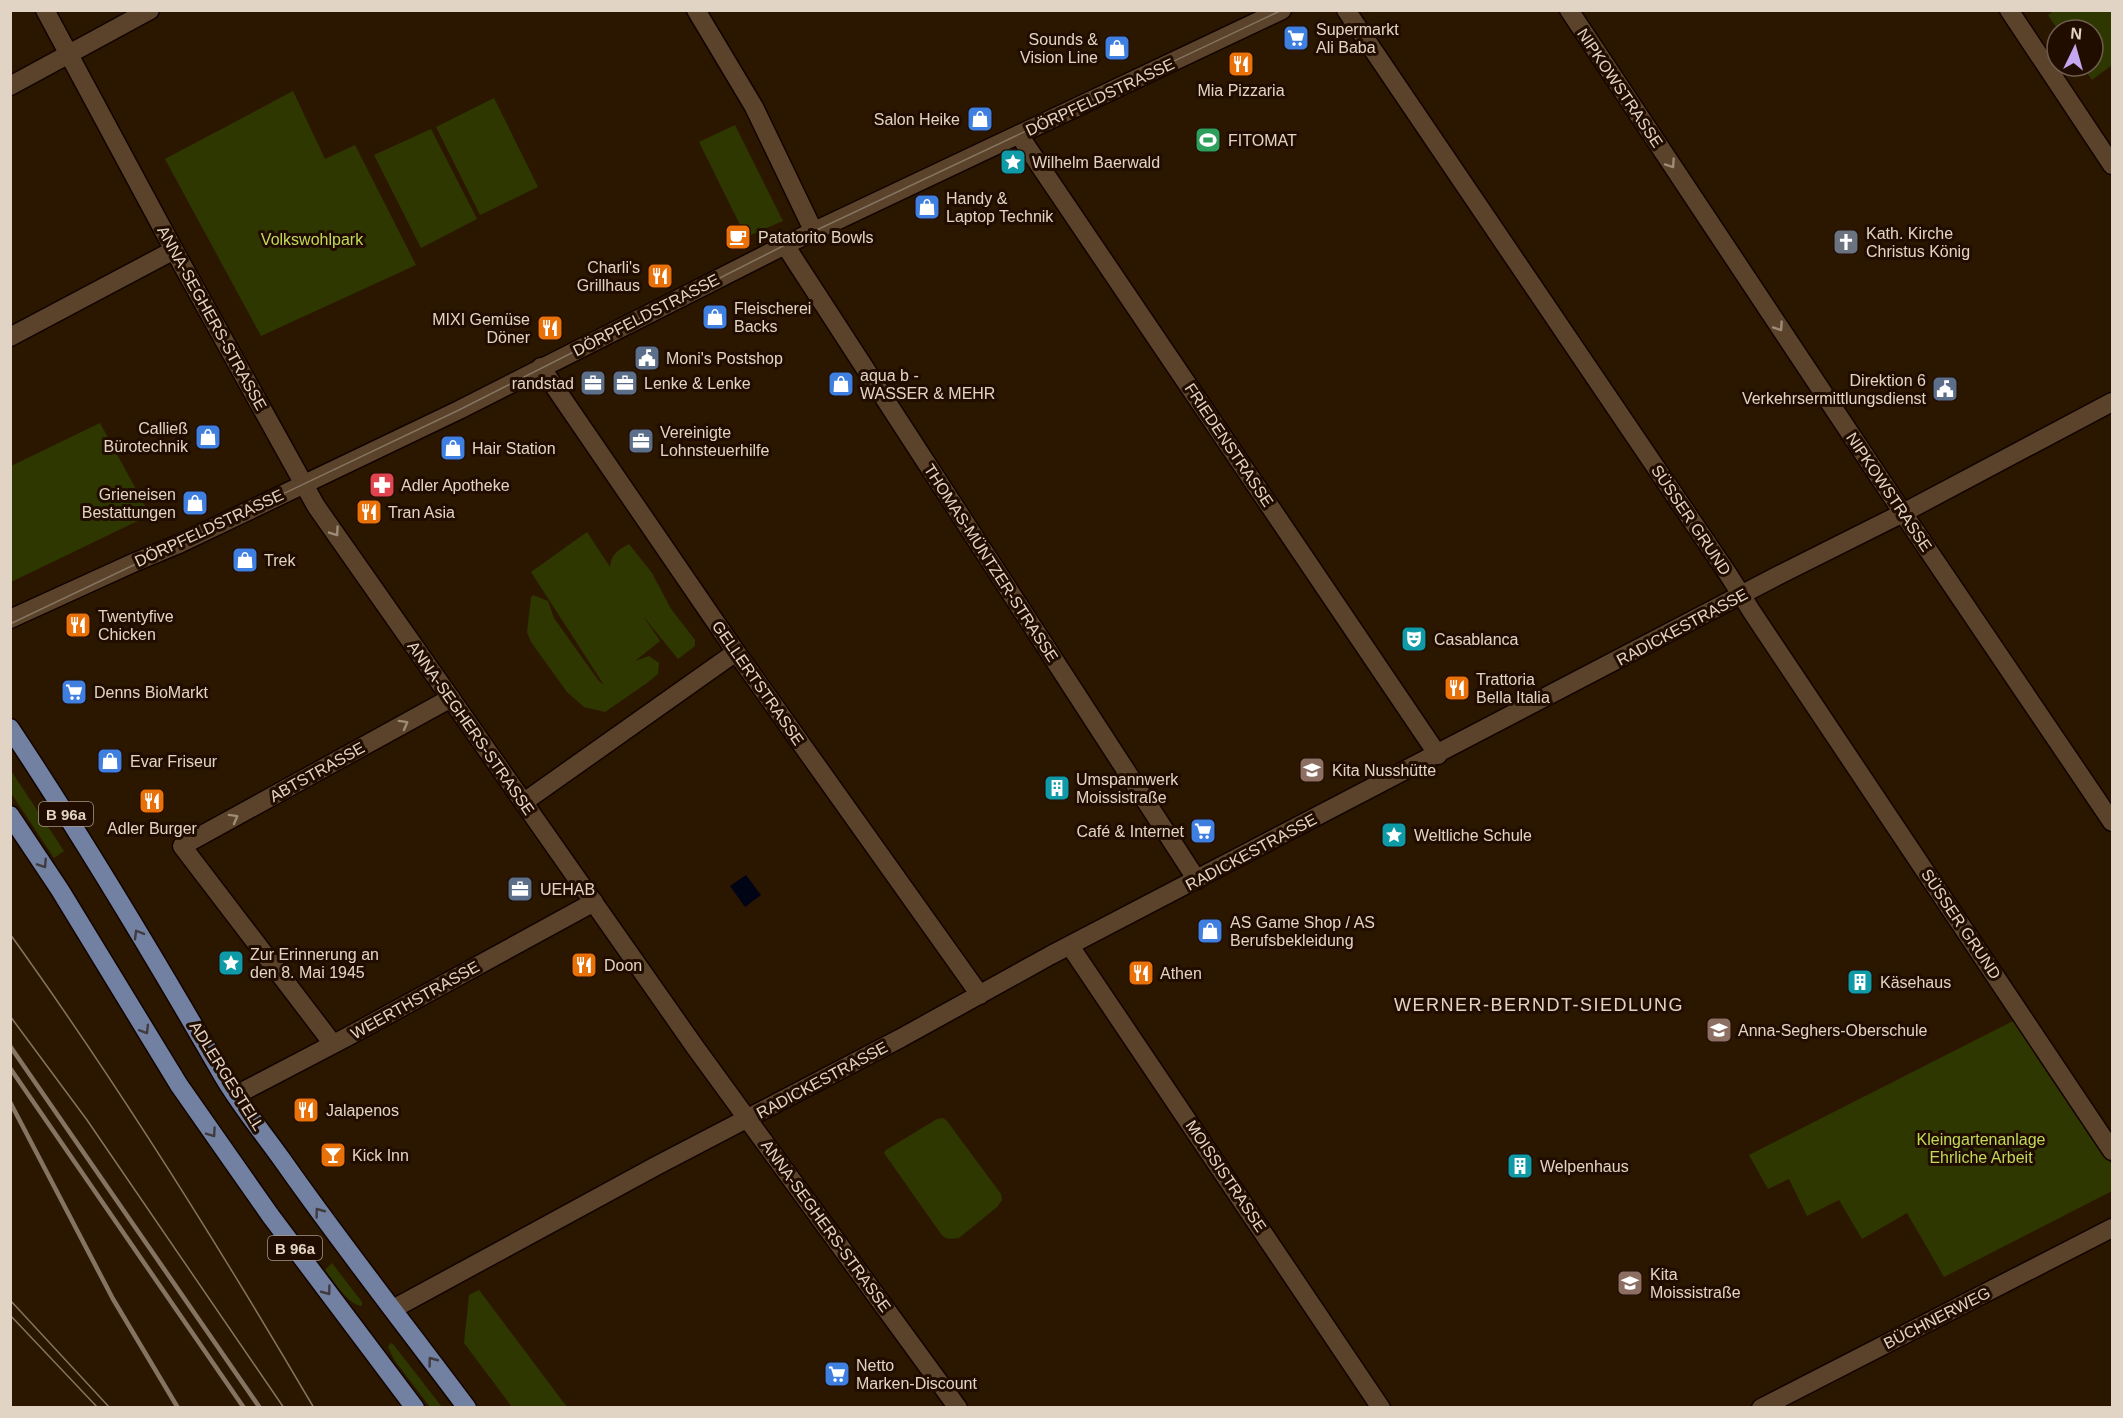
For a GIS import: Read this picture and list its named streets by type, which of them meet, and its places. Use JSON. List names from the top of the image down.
{
  "streets": {
    "main road": ["B 96a", "ADLERGESTELL"],
    "street": [
      "NIPKOWSTRASSE",
      "DÖRPFELDSTRASSE",
      "ANNA-SEGHERS-STRASSE",
      "FRIEDENSTRASSE",
      "SÜSSER GRUND",
      "THOMAS-MÜNTZER-STRASSE",
      "RADICKESTRASSE",
      "GELLERTSTRASSE",
      "ABTSTRASSE",
      "WEERTHSTRASSE",
      "MOISSISTRASSE",
      "BÜCHNERWEG"
    ]
  },
  "crossings": [
    ["NIPKOWSTRASSE", "RADICKESTRASSE"],
    ["DÖRPFELDSTRASSE", "ANNA-SEGHERS-STRASSE"],
    ["DÖRPFELDSTRASSE", "FRIEDENSTRASSE"],
    ["DÖRPFELDSTRASSE", "THOMAS-MÜNTZER-STRASSE"],
    ["DÖRPFELDSTRASSE", "GELLERTSTRASSE"],
    ["ANNA-SEGHERS-STRASSE", "RADICKESTRASSE"],
    ["ANNA-SEGHERS-STRASSE", "ABTSTRASSE"],
    ["ANNA-SEGHERS-STRASSE", "WEERTHSTRASSE"],
    ["FRIEDENSTRASSE", "RADICKESTRASSE"],
    ["SÜSSER GRUND", "RADICKESTRASSE"],
    ["THOMAS-MÜNTZER-STRASSE", "RADICKESTRASSE"],
    ["RADICKESTRASSE", "GELLERTSTRASSE"],
    ["RADICKESTRASSE", "ADLERGESTELL"],
    ["RADICKESTRASSE", "MOISSISTRASSE"],
    ["ABTSTRASSE", "WEERTHSTRASSE"],
    ["WEERTHSTRASSE", "ADLERGESTELL"]
  ],
  "one_way": ["NIPKOWSTRASSE"],
  "districts": ["WERNER-BERNDT-SIEDLUNG"],
  "parks": ["Volkswohlpark", "Kleingartenanlage Ehrliche Arbeit"],
  "places": {
    "supermarket": [
      "Supermarkt Ali Baba",
      "Denns BioMarkt",
      "Café & Internet",
      "Netto Marken-Discount"
    ],
    "shop": [
      "Sounds & Vision Line",
      "Salon Heike",
      "Handy & Laptop Technik",
      "Fleischerei Backs",
      "aqua b - WASSER & MEHR",
      "Calließ Bürotechnik",
      "Hair Station",
      "Grieneisen Bestattungen",
      "Trek",
      "Evar Friseur",
      "AS Game Shop / AS Berufsbekleidung"
    ],
    "restaurant": [
      "Mia Pizzaria",
      "Charli's Grillhaus",
      "MIXI Gemüse Döner",
      "Tran Asia",
      "Twentyfive Chicken",
      "Trattoria Bella Italia",
      "Adler Burger",
      "Doon",
      "Athen",
      "Jalapenos"
    ],
    "sports": ["FITOMAT"],
    "place": ["Wilhelm Baerwald", "Weltliche Schule", "Zur Erinnerung an den 8. Mai 1945"],
    "cafe": ["Patatorito Bowls"],
    "church": ["Kath. Kirche Christus König"],
    "public building": ["Moni's Postshop", "Direktion 6 Verkehrsermittlungsdienst"],
    "office": [
      "randstad",
      "Lenke & Lenke",
      "Vereinigte Lohnsteuerhilfe",
      "UEHAB"
    ],
    "pharmacy": ["Adler Apotheke"],
    "theatre": ["Casablanca"],
    "school or university": ["Kita Nusshütte", "Anna-Seghers-Oberschule", "Kita Moissistraße"],
    "building": ["Umspannwerk Moissistraße", "Käsehaus", "Welpenhaus"],
    "bar": ["Kick Inn"]
  },
  "north": "top"
}
